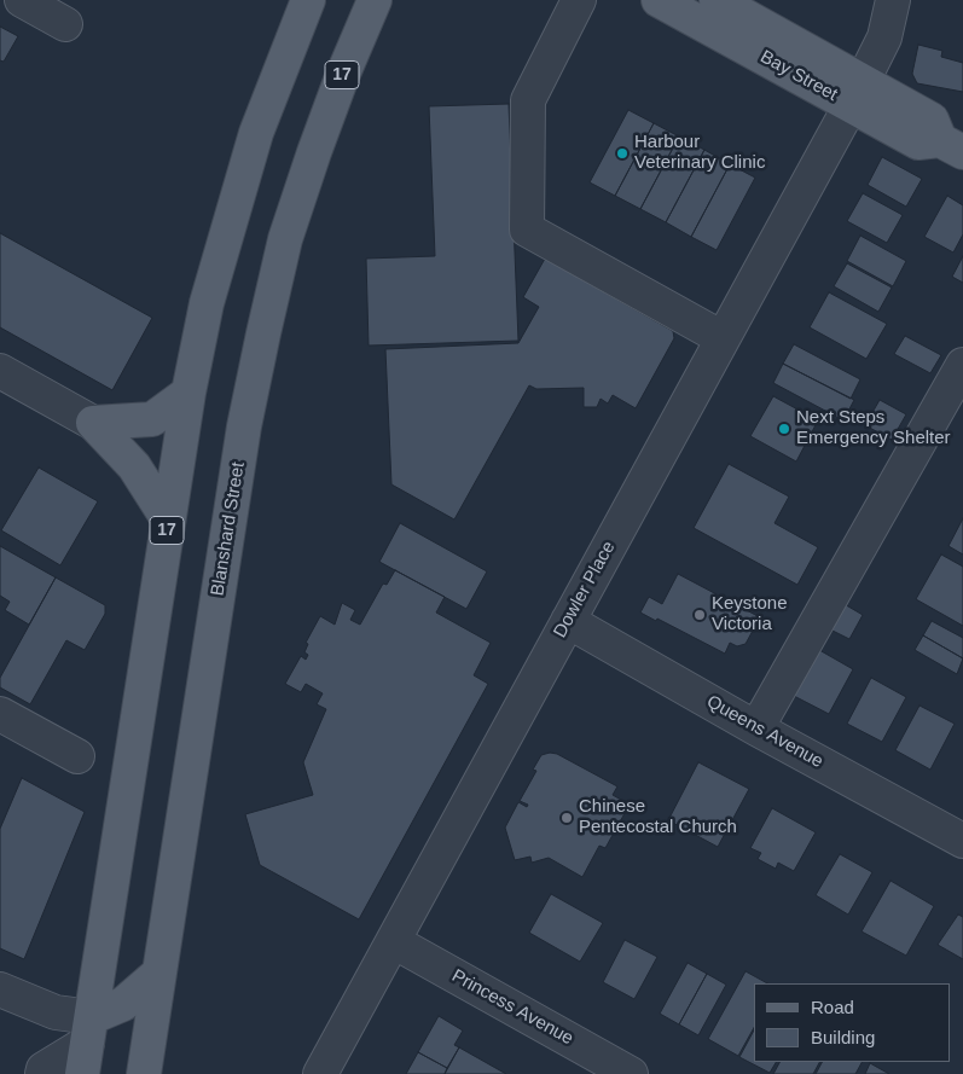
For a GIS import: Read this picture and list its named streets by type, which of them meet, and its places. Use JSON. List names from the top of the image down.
{
  "streets": {
    "main road": ["17", "Bay Street", "Blanshard Street"],
    "street": ["Dowler Place", "Queens Avenue", "Princess Avenue"]
  },
  "crossings": [
    ["Bay Street", "Dowler Place"],
    ["Dowler Place", "Queens Avenue"],
    ["Dowler Place", "Princess Avenue"]
  ],
  "places": [
    "Harbour Veterinary Clinic",
    "Next Steps Emergency Shelter",
    "Keystone Victoria",
    "Chinese Pentecostal Church"
  ],
  "legend": ["Road", "Building"]
}
